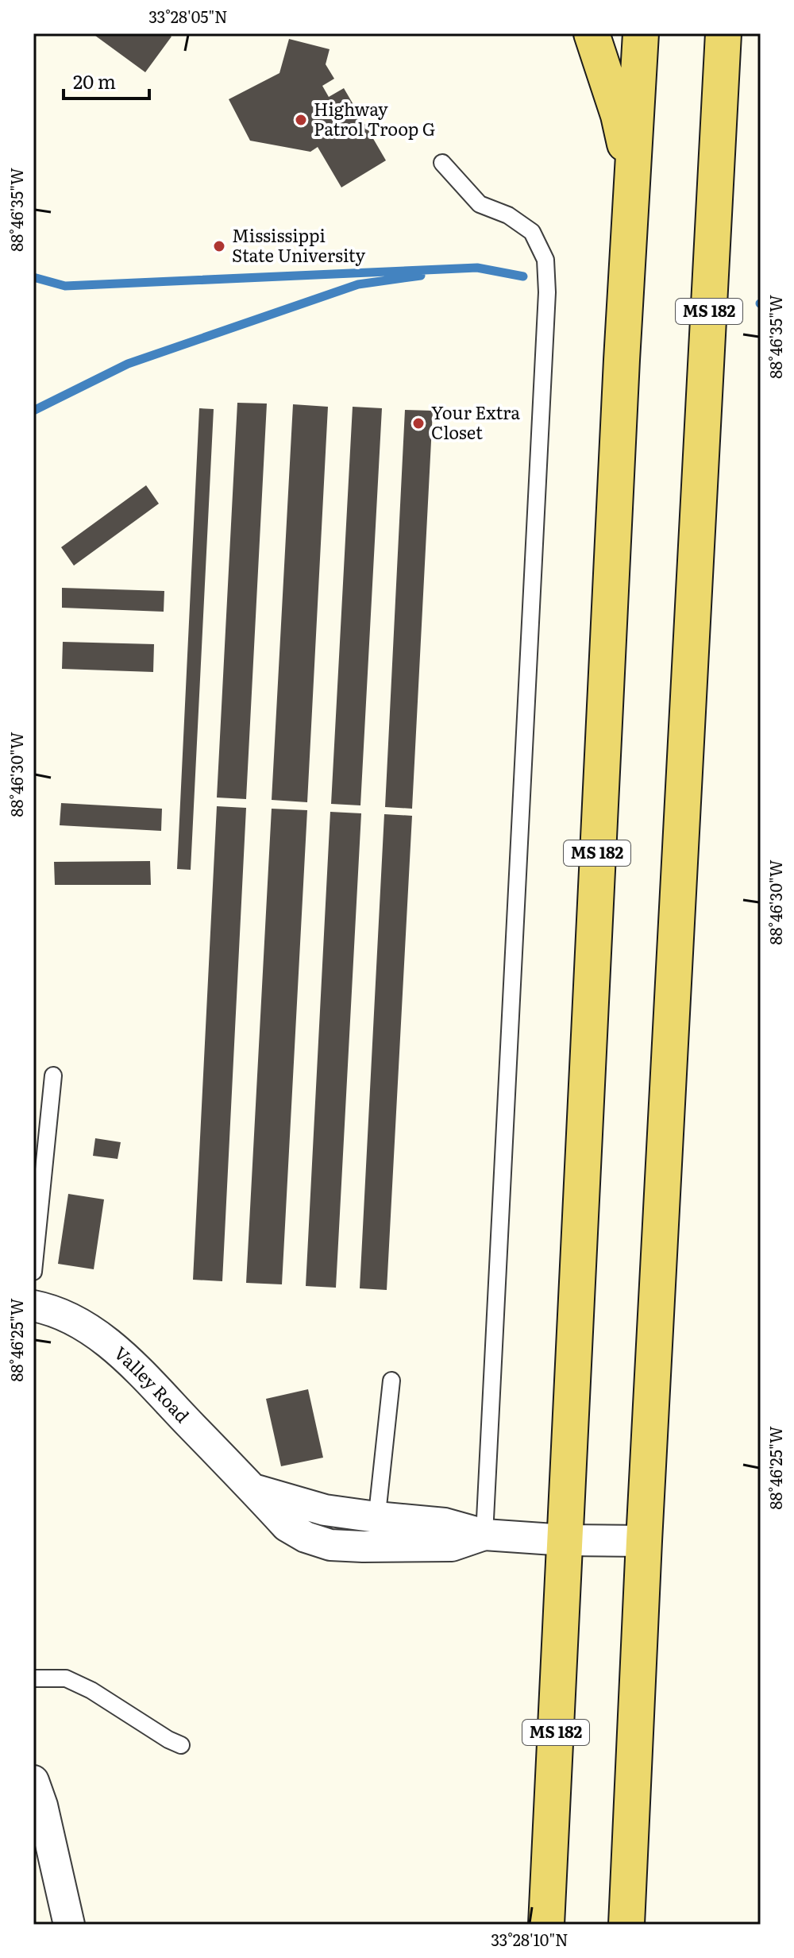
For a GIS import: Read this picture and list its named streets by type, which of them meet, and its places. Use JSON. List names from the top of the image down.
{
  "streets": {
    "main road": ["MS 182"],
    "street": ["Valley Road"]
  },
  "crossings": [
    ["MS 182", "Valley Road"]
  ],
  "places": ["Highway Patrol Troop G", "Mississippi State University", "Your Extra Closet"],
  "scale_bar": "20 m",
  "coordinates": [
    "33°28'05\"N",
    "88°46'35\"W",
    "88°46'30\"W",
    "88°46'25\"W",
    "33°28'10\"N"
  ]
}
